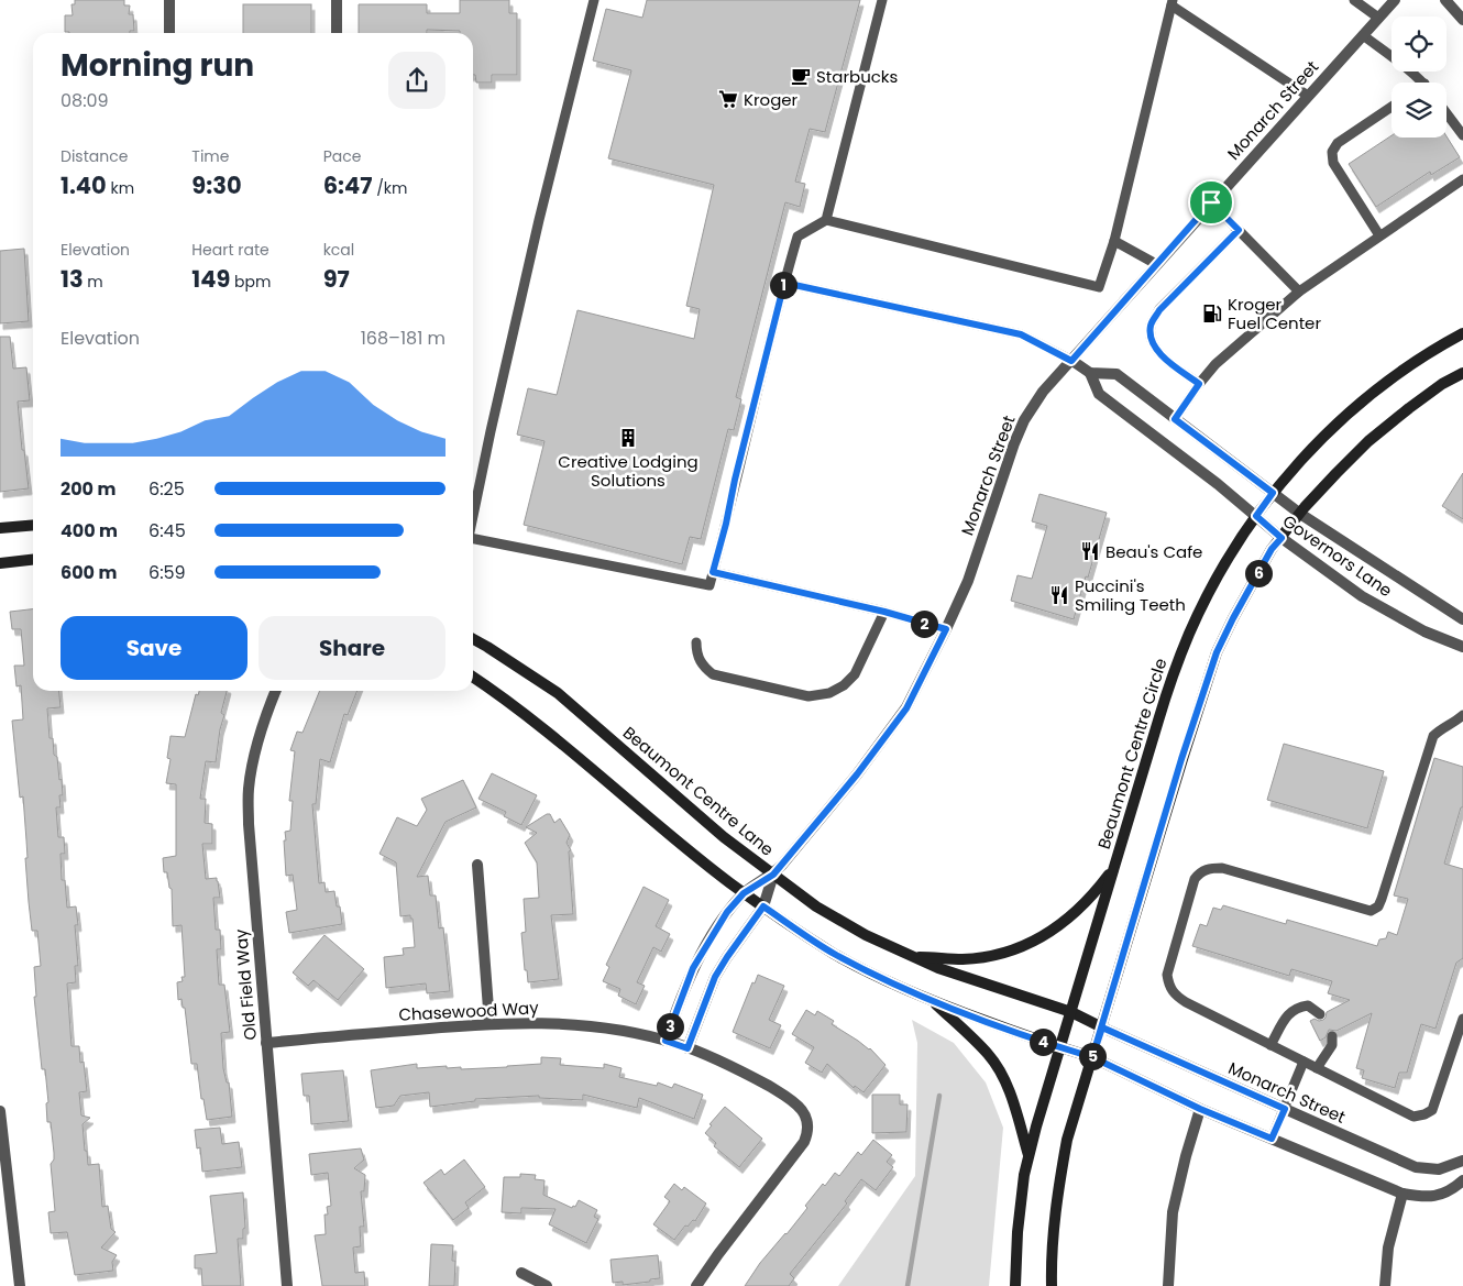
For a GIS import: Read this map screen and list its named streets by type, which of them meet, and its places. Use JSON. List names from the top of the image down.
{
  "streets": {
    "street": [
      "Monarch Street",
      "Governors Lane",
      "Beaumont Centre Circle",
      "Beaumont Centre Lane",
      "Old Field Way",
      "Chasewood Way"
    ]
  },
  "crossings": [
    ["Monarch Street", "Beaumont Centre Lane"],
    ["Governors Lane", "Beaumont Centre Circle"],
    ["Beaumont Centre Circle", "Beaumont Centre Lane"],
    ["Old Field Way", "Chasewood Way"]
  ],
  "places": {
    "cafe": ["Starbucks"],
    "supermarket": ["Kroger"],
    "fuel station": ["Kroger Fuel Center"],
    "building": ["Creative Lodging Solutions"],
    "restaurant": ["Beau's Cafe", "Puccini's Smiling Teeth"]
  },
  "page": {
    "heading": ["Morning run", "08:09"],
    "stats": [
      ["Distance", "1.40 km"],
      ["Time", "9:30"],
      ["Pace", "6:47 /km"],
      ["Elevation", "13 m"],
      ["Heart rate", "149 bpm"],
      ["kcal", "97"]
    ],
    "pins": [
      "1",
      "6",
      "2",
      "3",
      "4",
      "5"
    ],
    "chart": ["Elevation", "168–181 m"],
    "list": [
      {
        "name": "200 m",
        "note": "6:25"
      },
      {
        "name": "400 m",
        "note": "6:45"
      },
      {
        "name": "600 m",
        "note": "6:59"
      }
    ],
    "buttons": ["Save", "Share"]
  }
}
